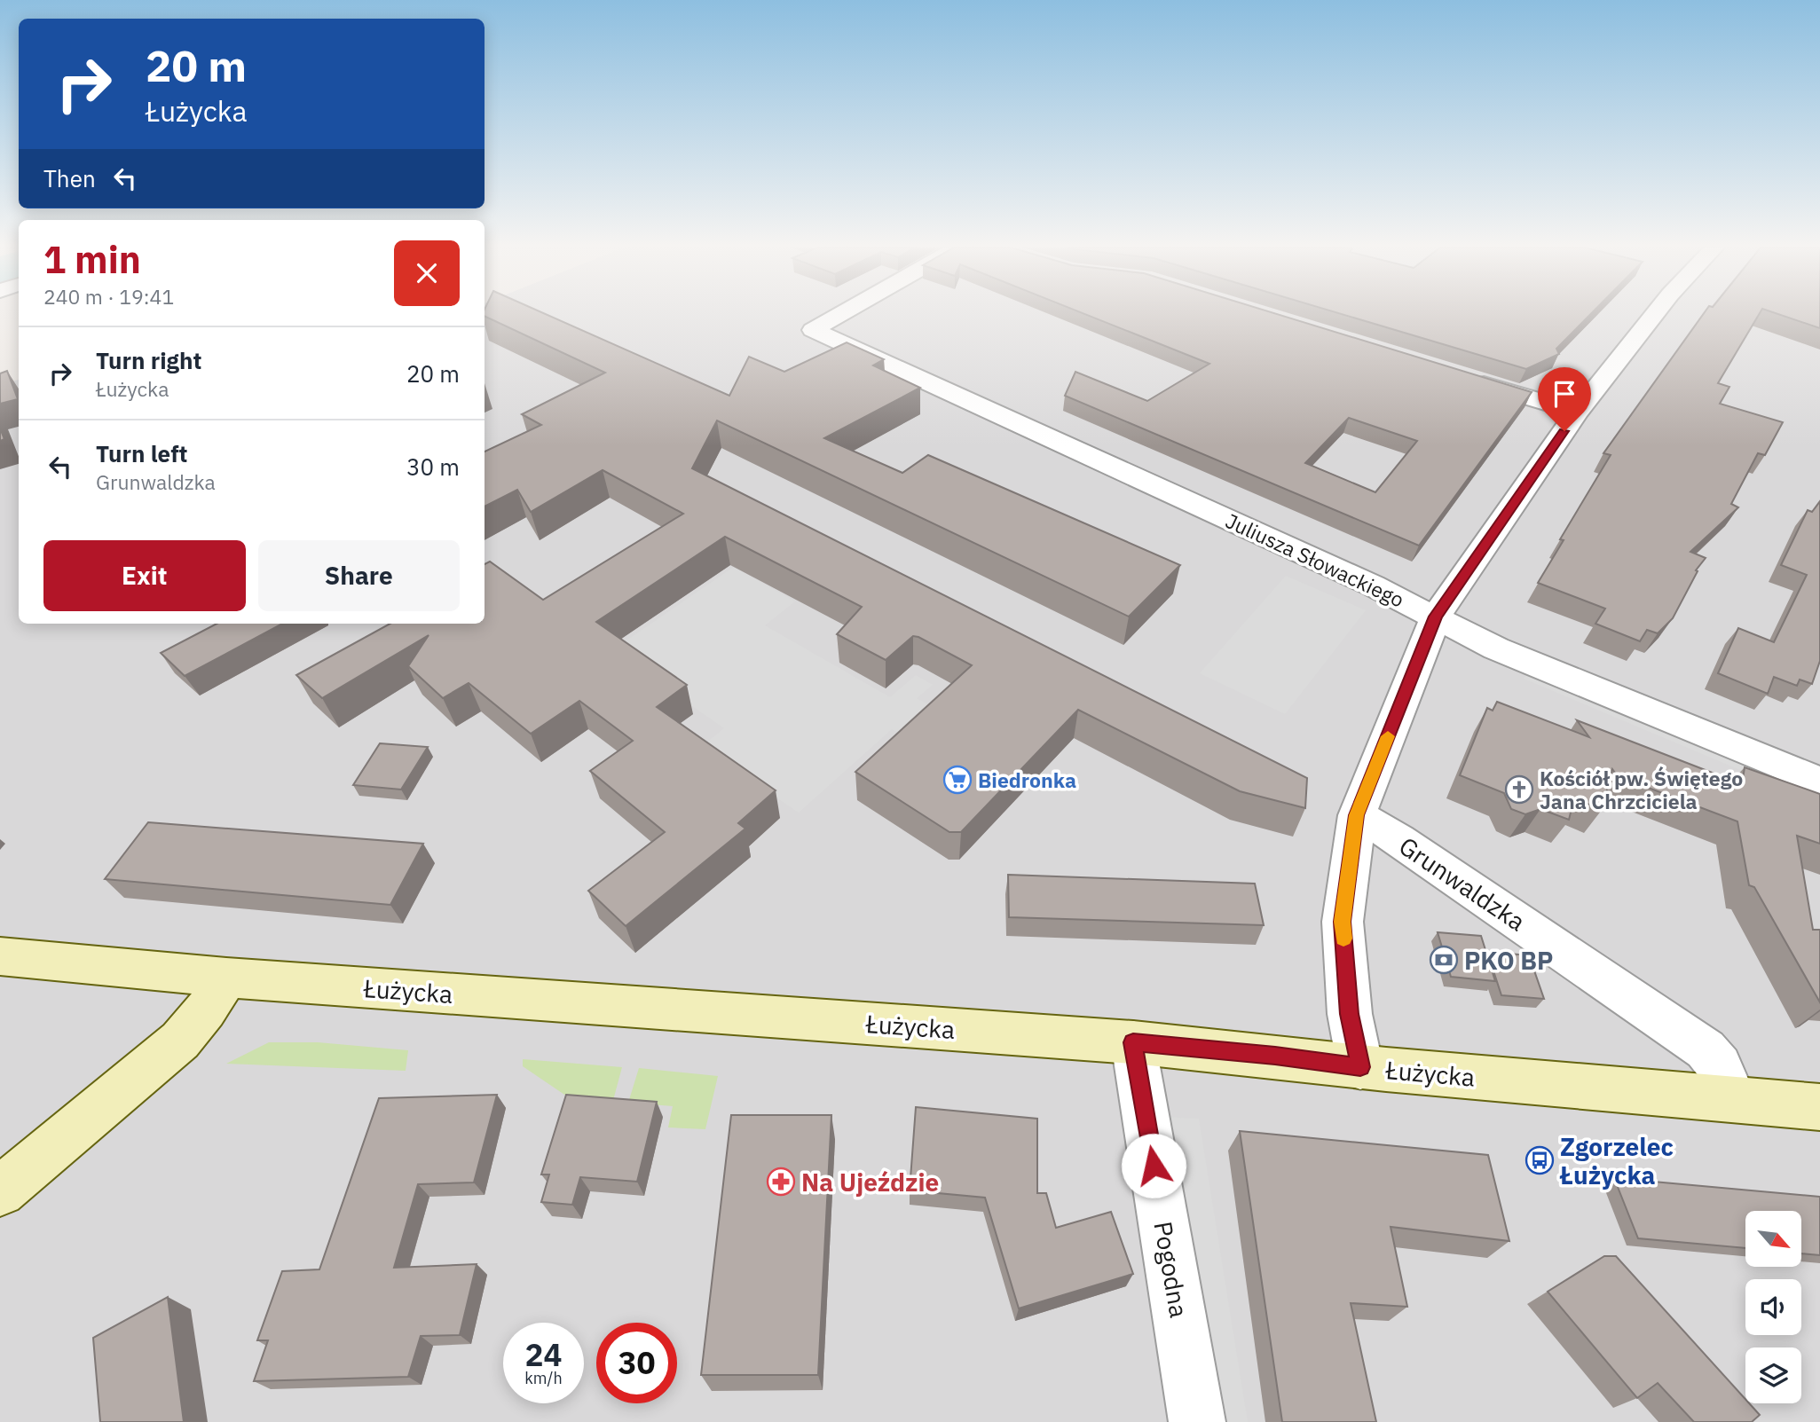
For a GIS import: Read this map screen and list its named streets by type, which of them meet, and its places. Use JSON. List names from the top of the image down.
{
  "streets": {
    "main road": ["Łużycka"],
    "street": ["Juliusza Słowackiego", "Grunwaldzka", "Pogodna"]
  },
  "crossings": [
    ["Grunwaldzka", "Łużycka"],
    ["Łużycka", "Pogodna"]
  ],
  "places": {
    "supermarket": ["Biedronka"],
    "church": ["Kościół pw. Świętego Jana Chrzciciela"],
    "bank": ["PKO BP"],
    "bus stop": ["Zgorzelec Łużycka"],
    "pharmacy": ["Na Ujeździe"]
  },
  "north": "bottom right",
  "page": {
    "turn": ["20 m", "Łużycka"],
    "then": "Then",
    "heading": ["1 min", "240 m · 19:41"],
    "list": [
      {
        "name": "Turn right",
        "note": "Łużycka",
        "value": "20 m"
      },
      {
        "name": "Turn left",
        "note": "Grunwaldzka",
        "value": "30 m"
      }
    ],
    "buttons": ["Exit", "Share"],
    "speed": "24 km/h",
    "limit": "30"
  }
}
